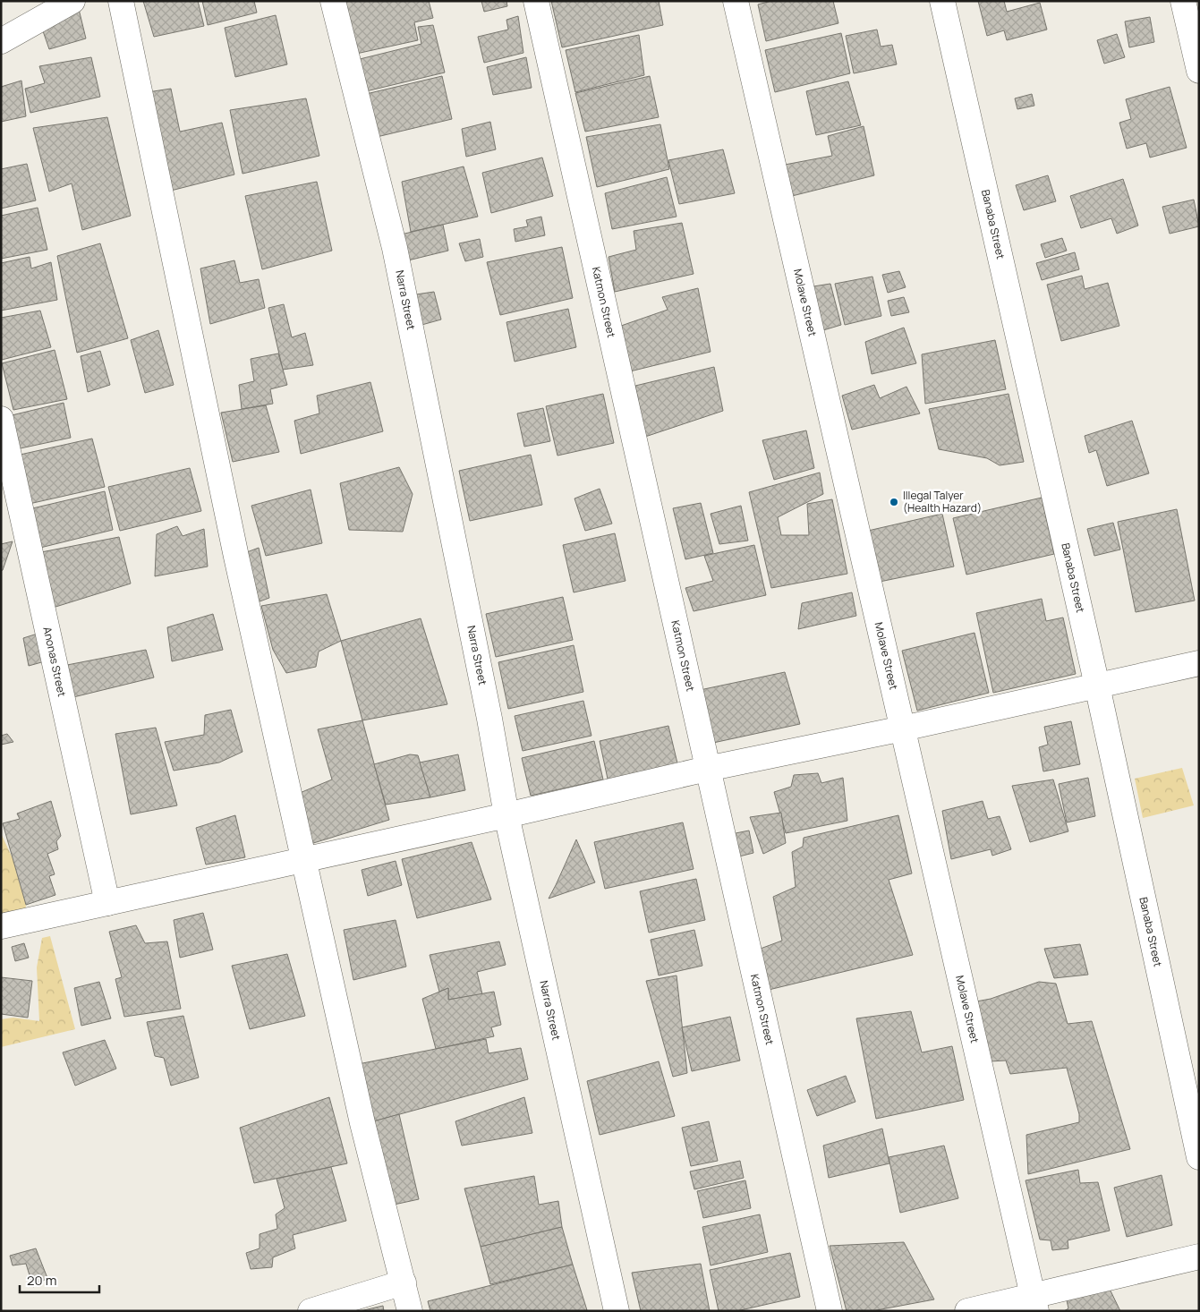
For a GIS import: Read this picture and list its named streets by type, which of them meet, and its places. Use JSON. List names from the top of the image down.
{
  "streets": {
    "street": [
      "Banaba Street",
      "Narra Street",
      "Katmon Street",
      "Molave Street",
      "Anonas Street"
    ]
  },
  "places": ["Illegal Talyer (Health Hazard)"],
  "scale_bar": "20 m"
}
